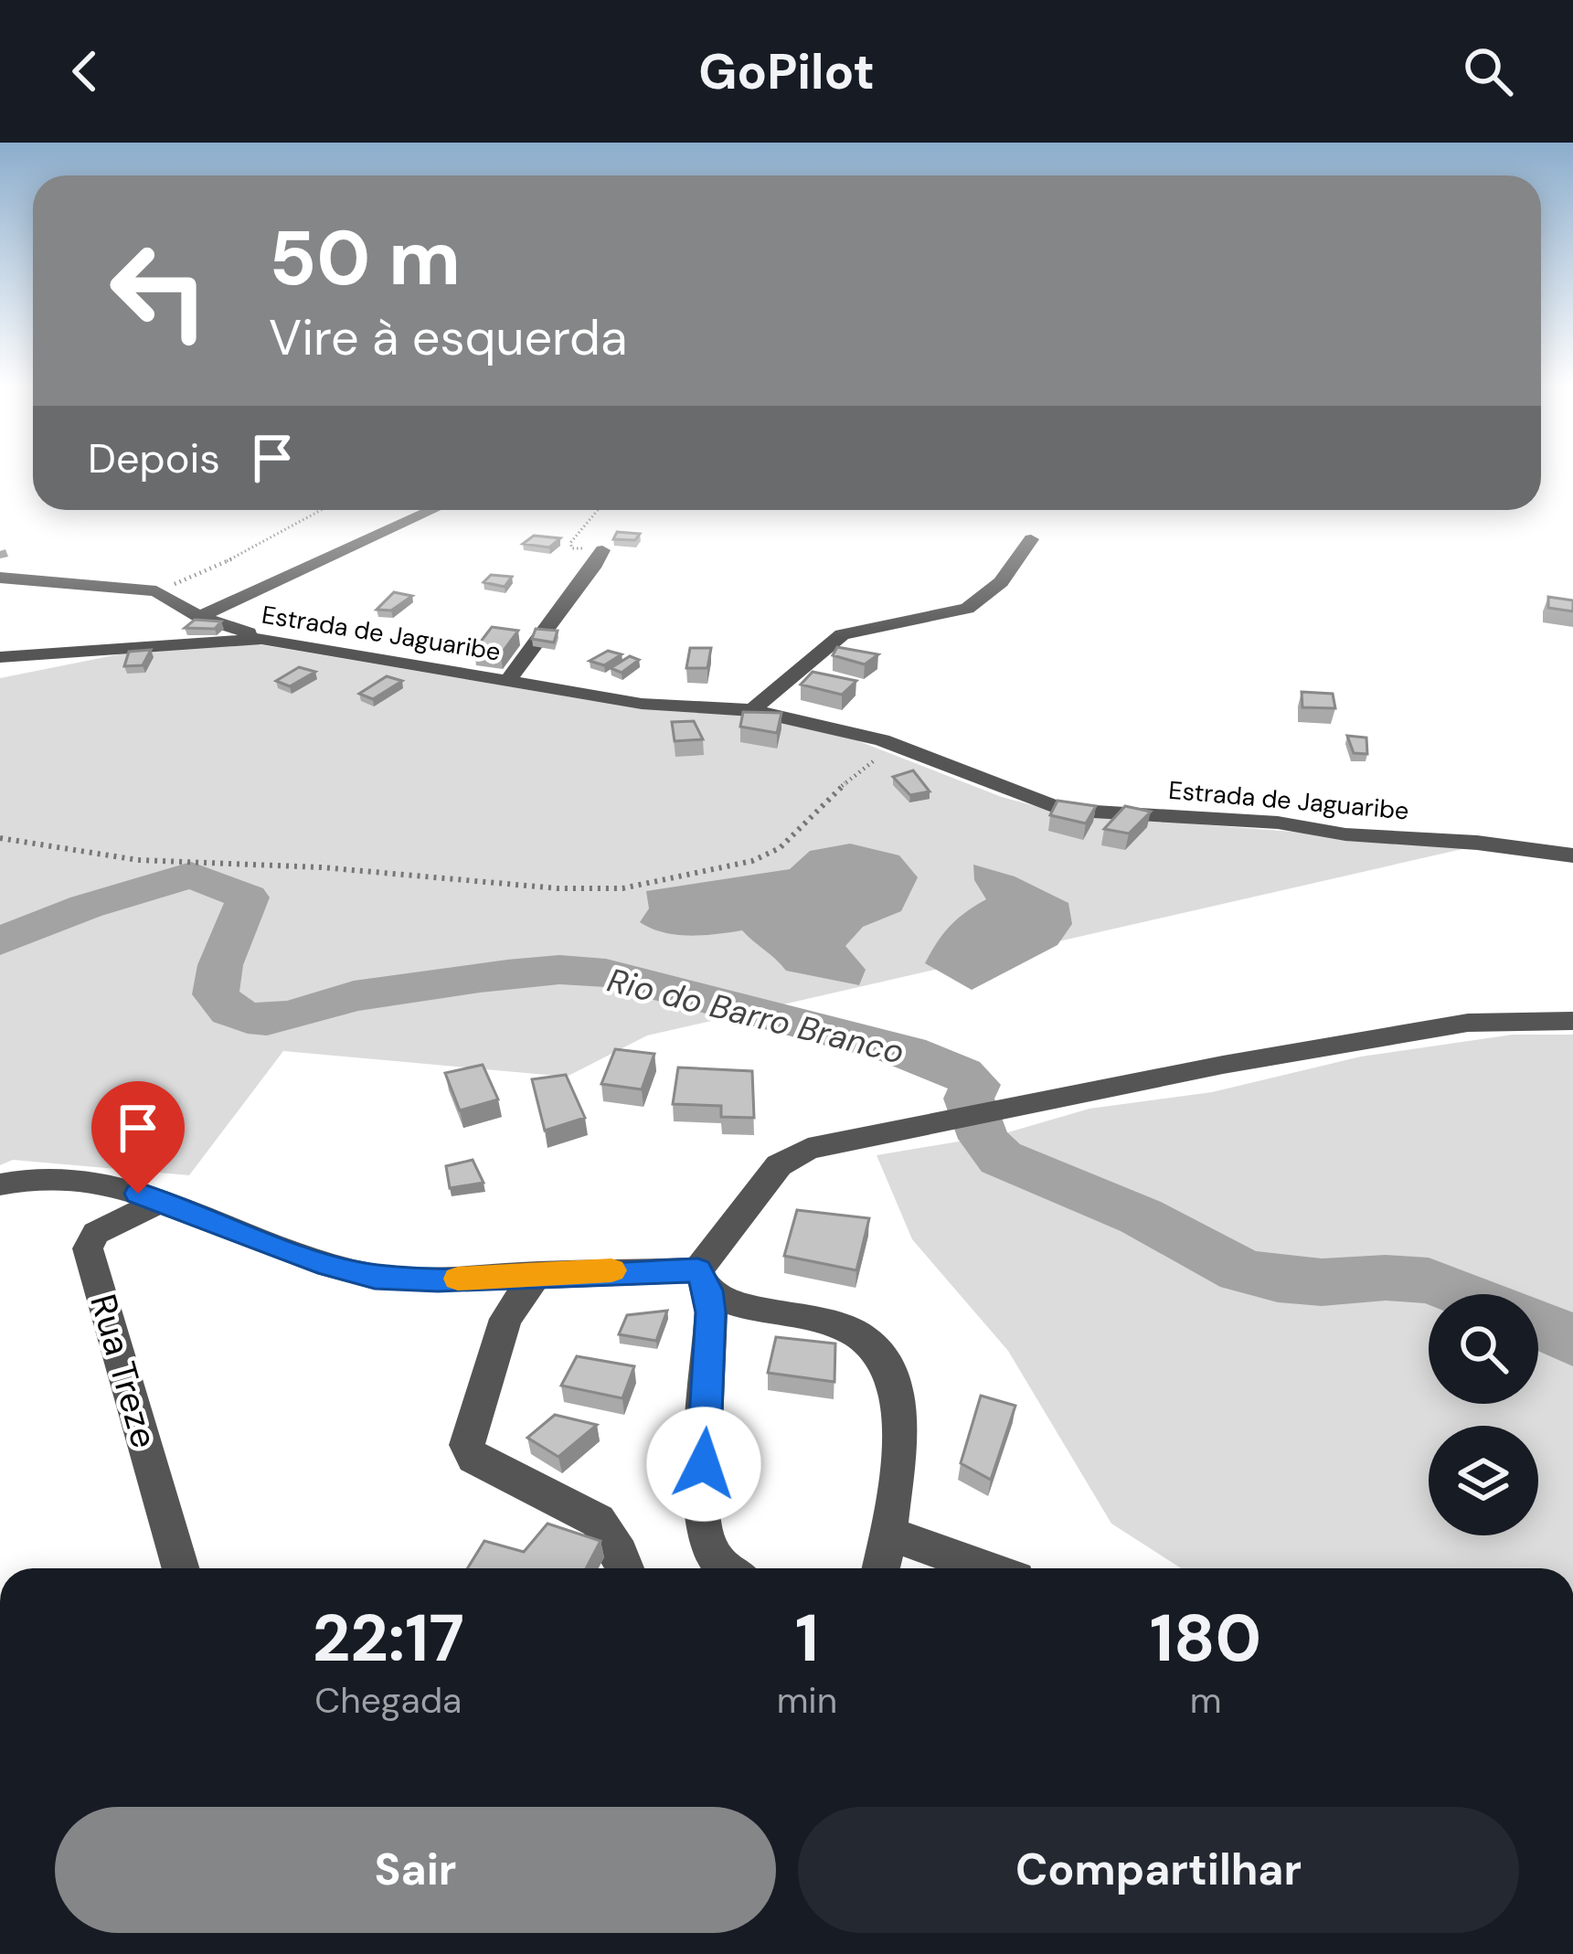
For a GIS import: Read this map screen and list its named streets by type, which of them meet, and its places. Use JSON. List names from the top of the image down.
{
  "streets": {
    "street": ["Estrada de Jaguaribe", "Rua Treze"]
  },
  "water": ["Rio do Barro Branco"],
  "page": {
    "header": "GoPilot",
    "turn": ["50 m", "Vire à esquerda"],
    "then": "Depois",
    "eta": [
      "22:17",
      "Chegada",
      "1",
      "min",
      "180",
      "m"
    ],
    "buttons": ["Sair", "Compartilhar"]
  }
}
